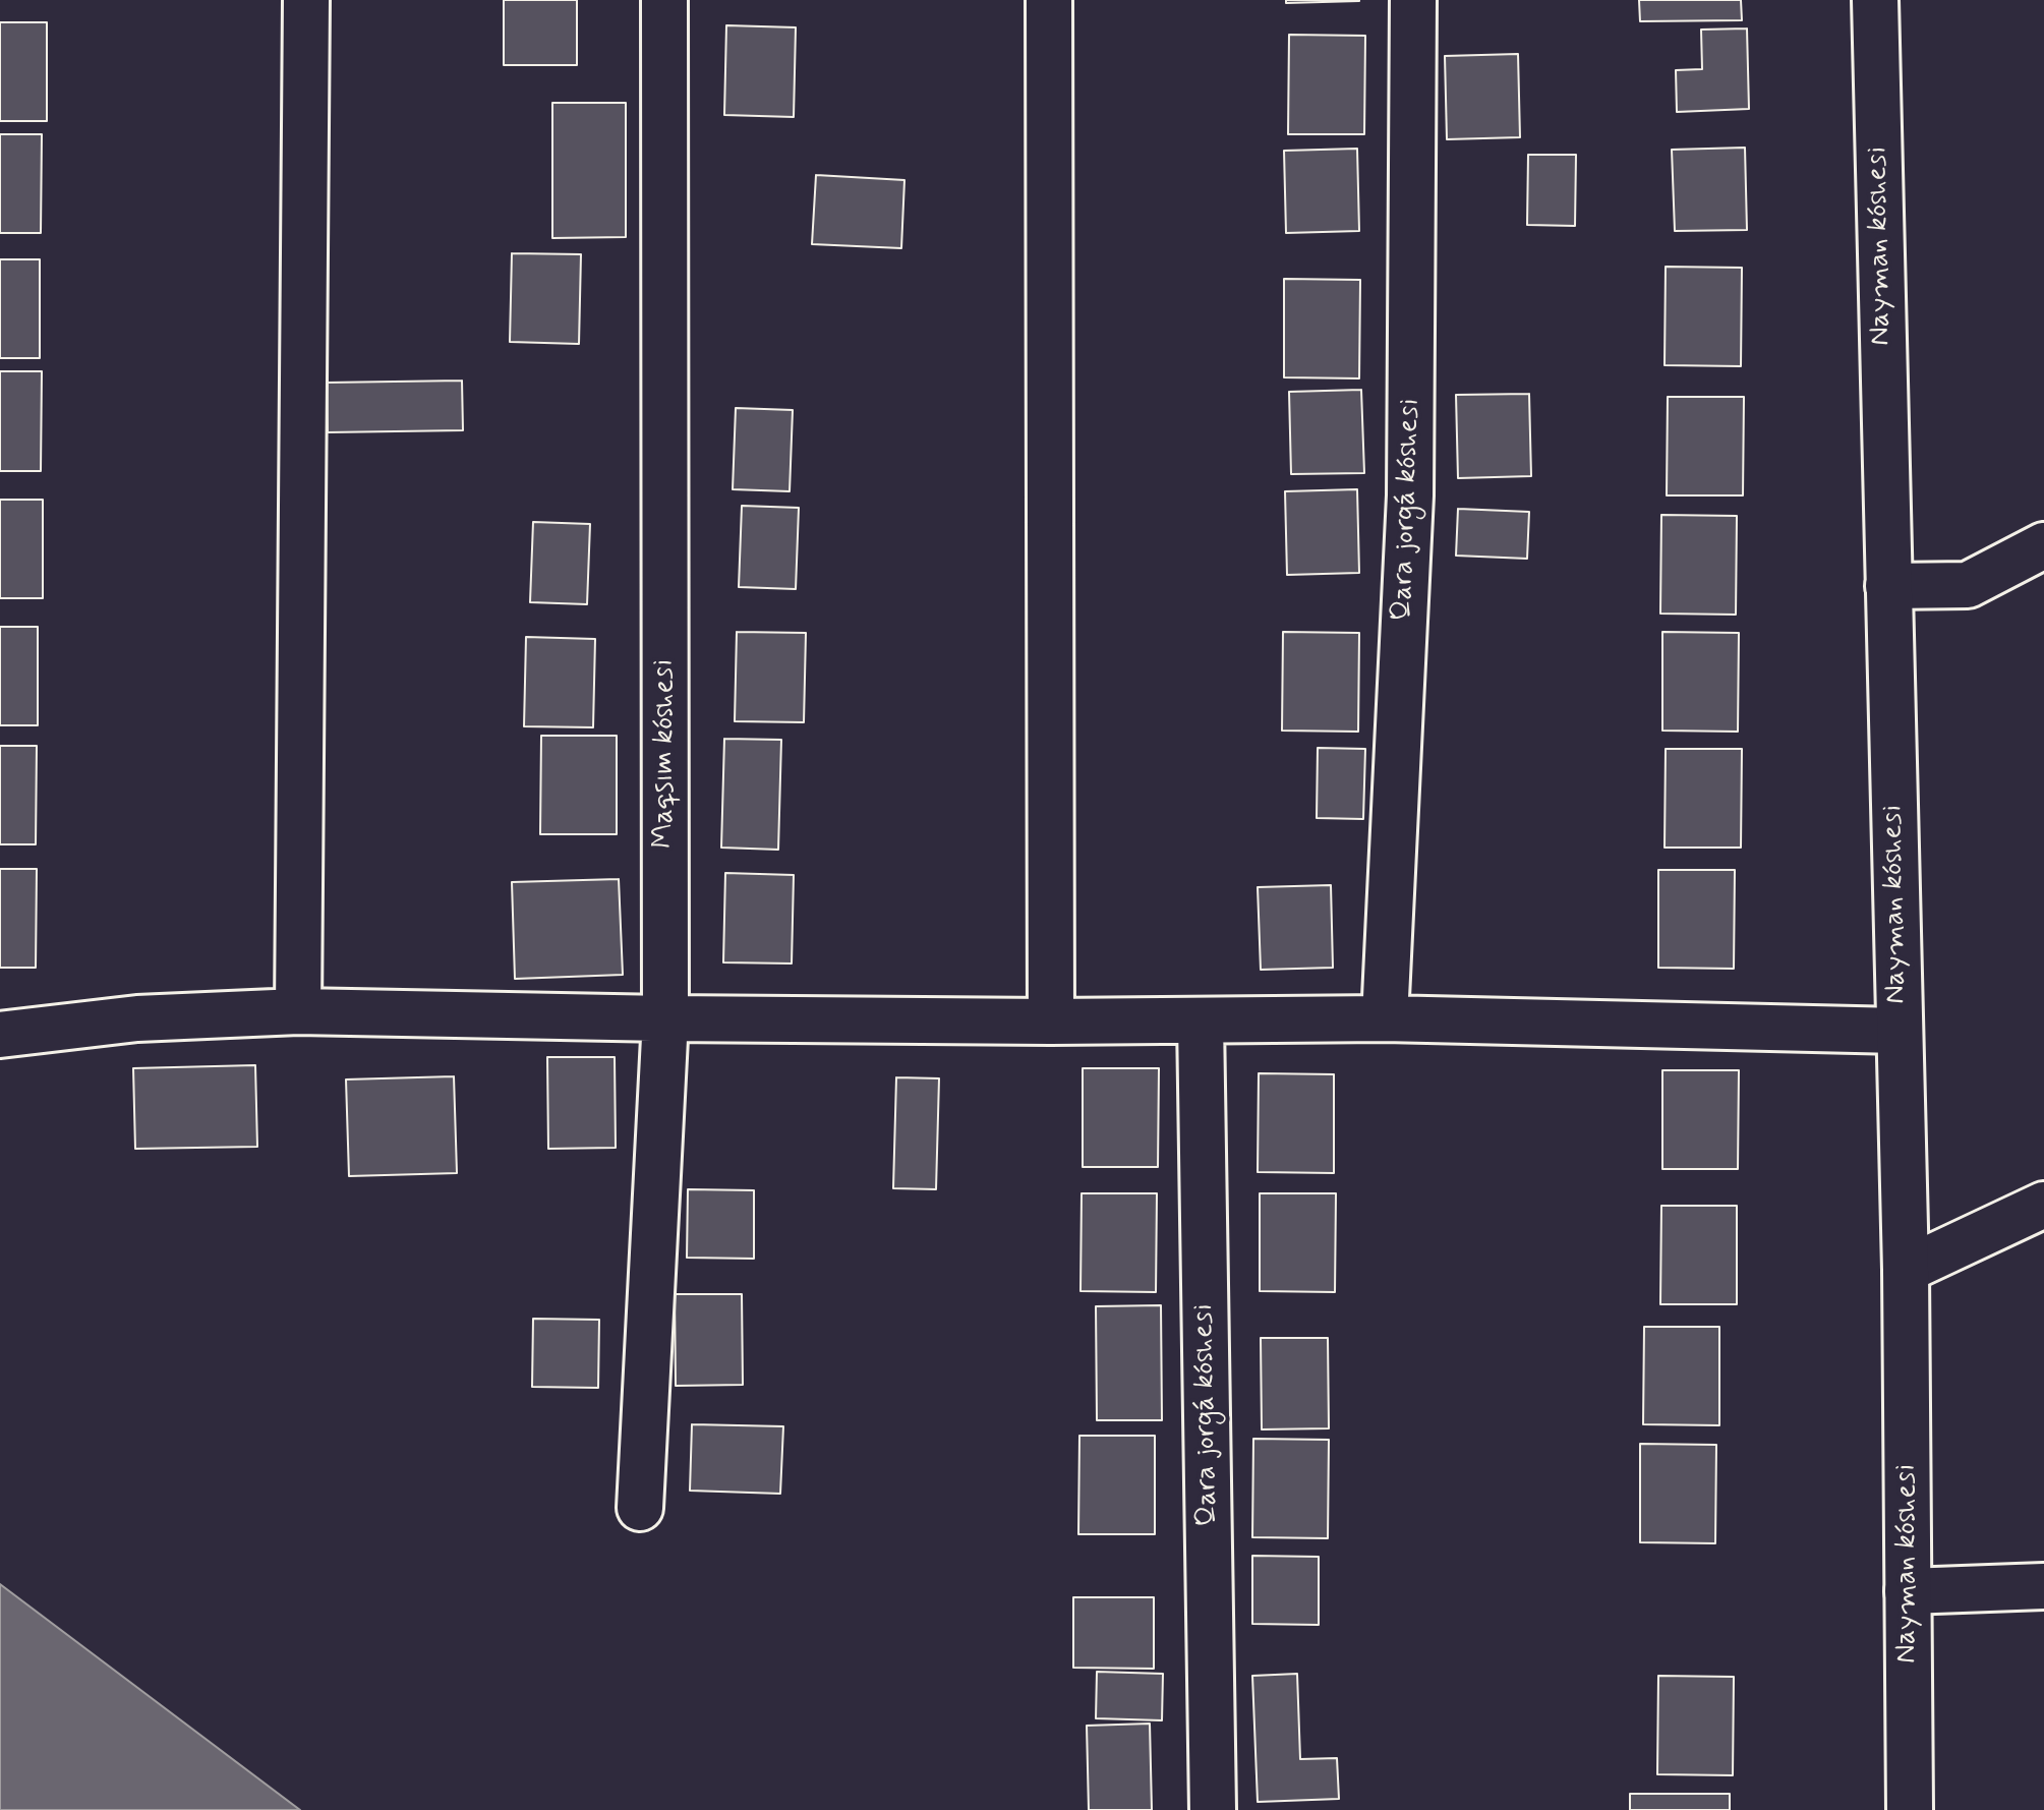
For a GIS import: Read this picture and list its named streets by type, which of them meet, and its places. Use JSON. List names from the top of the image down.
{
  "streets": {
    "street": ["Nayman kóshesi", "Qara jorǵa kóshesi", "Maqsım kóshesi"]
  }
}
